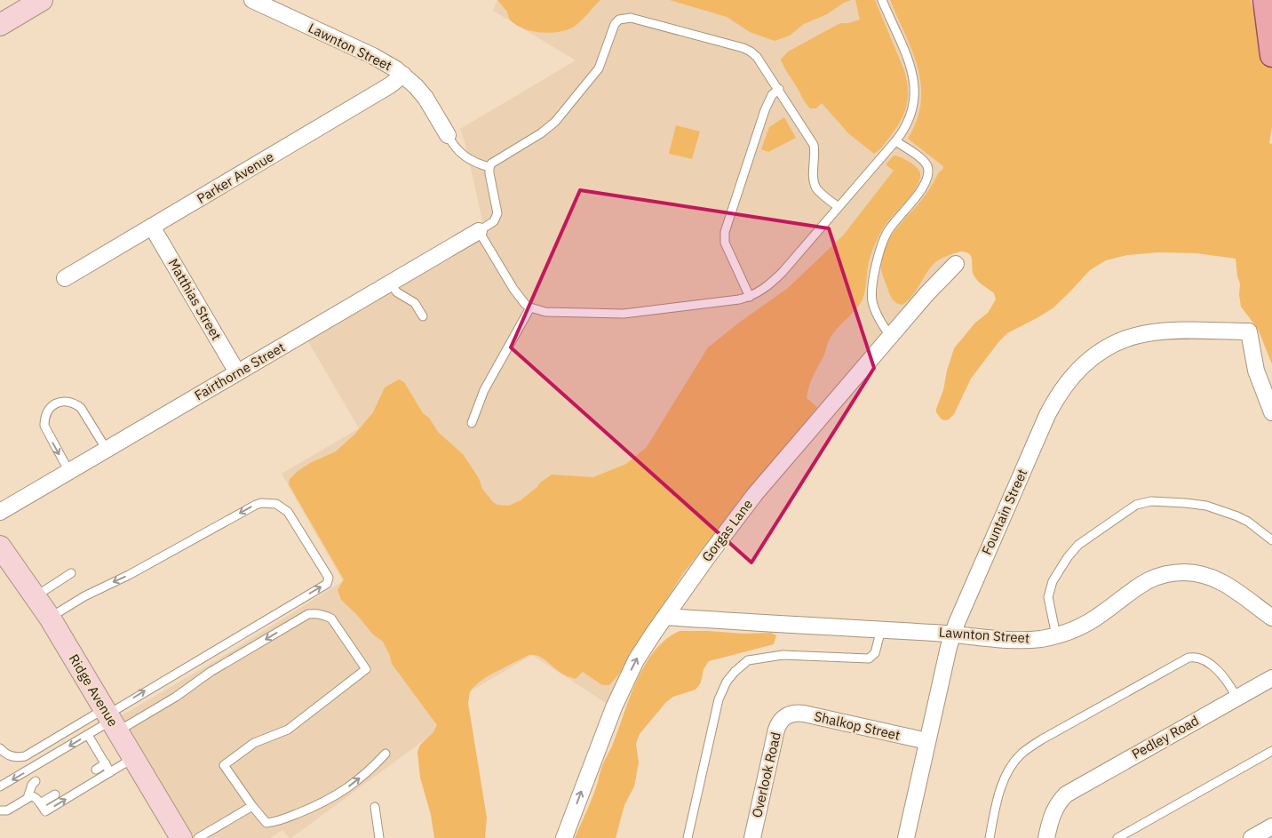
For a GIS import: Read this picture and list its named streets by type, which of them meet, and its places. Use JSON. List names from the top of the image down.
{
  "streets": {
    "main road": ["Ridge Avenue"],
    "street": [
      "Lawnton Street",
      "Parker Avenue",
      "Matthias Street",
      "Fairthorne Street",
      "Fountain Street",
      "Gorgas Lane",
      "Shalkop Street",
      "Pedley Road",
      "Overlook Road"
    ]
  },
  "crossings": [
    ["Lawnton Street", "Parker Avenue"],
    ["Lawnton Street", "Fountain Street"],
    ["Lawnton Street", "Gorgas Lane"],
    ["Parker Avenue", "Matthias Street"],
    ["Matthias Street", "Fairthorne Street"],
    ["Fountain Street", "Shalkop Street"],
    ["Shalkop Street", "Overlook Road"]
  ]
}
